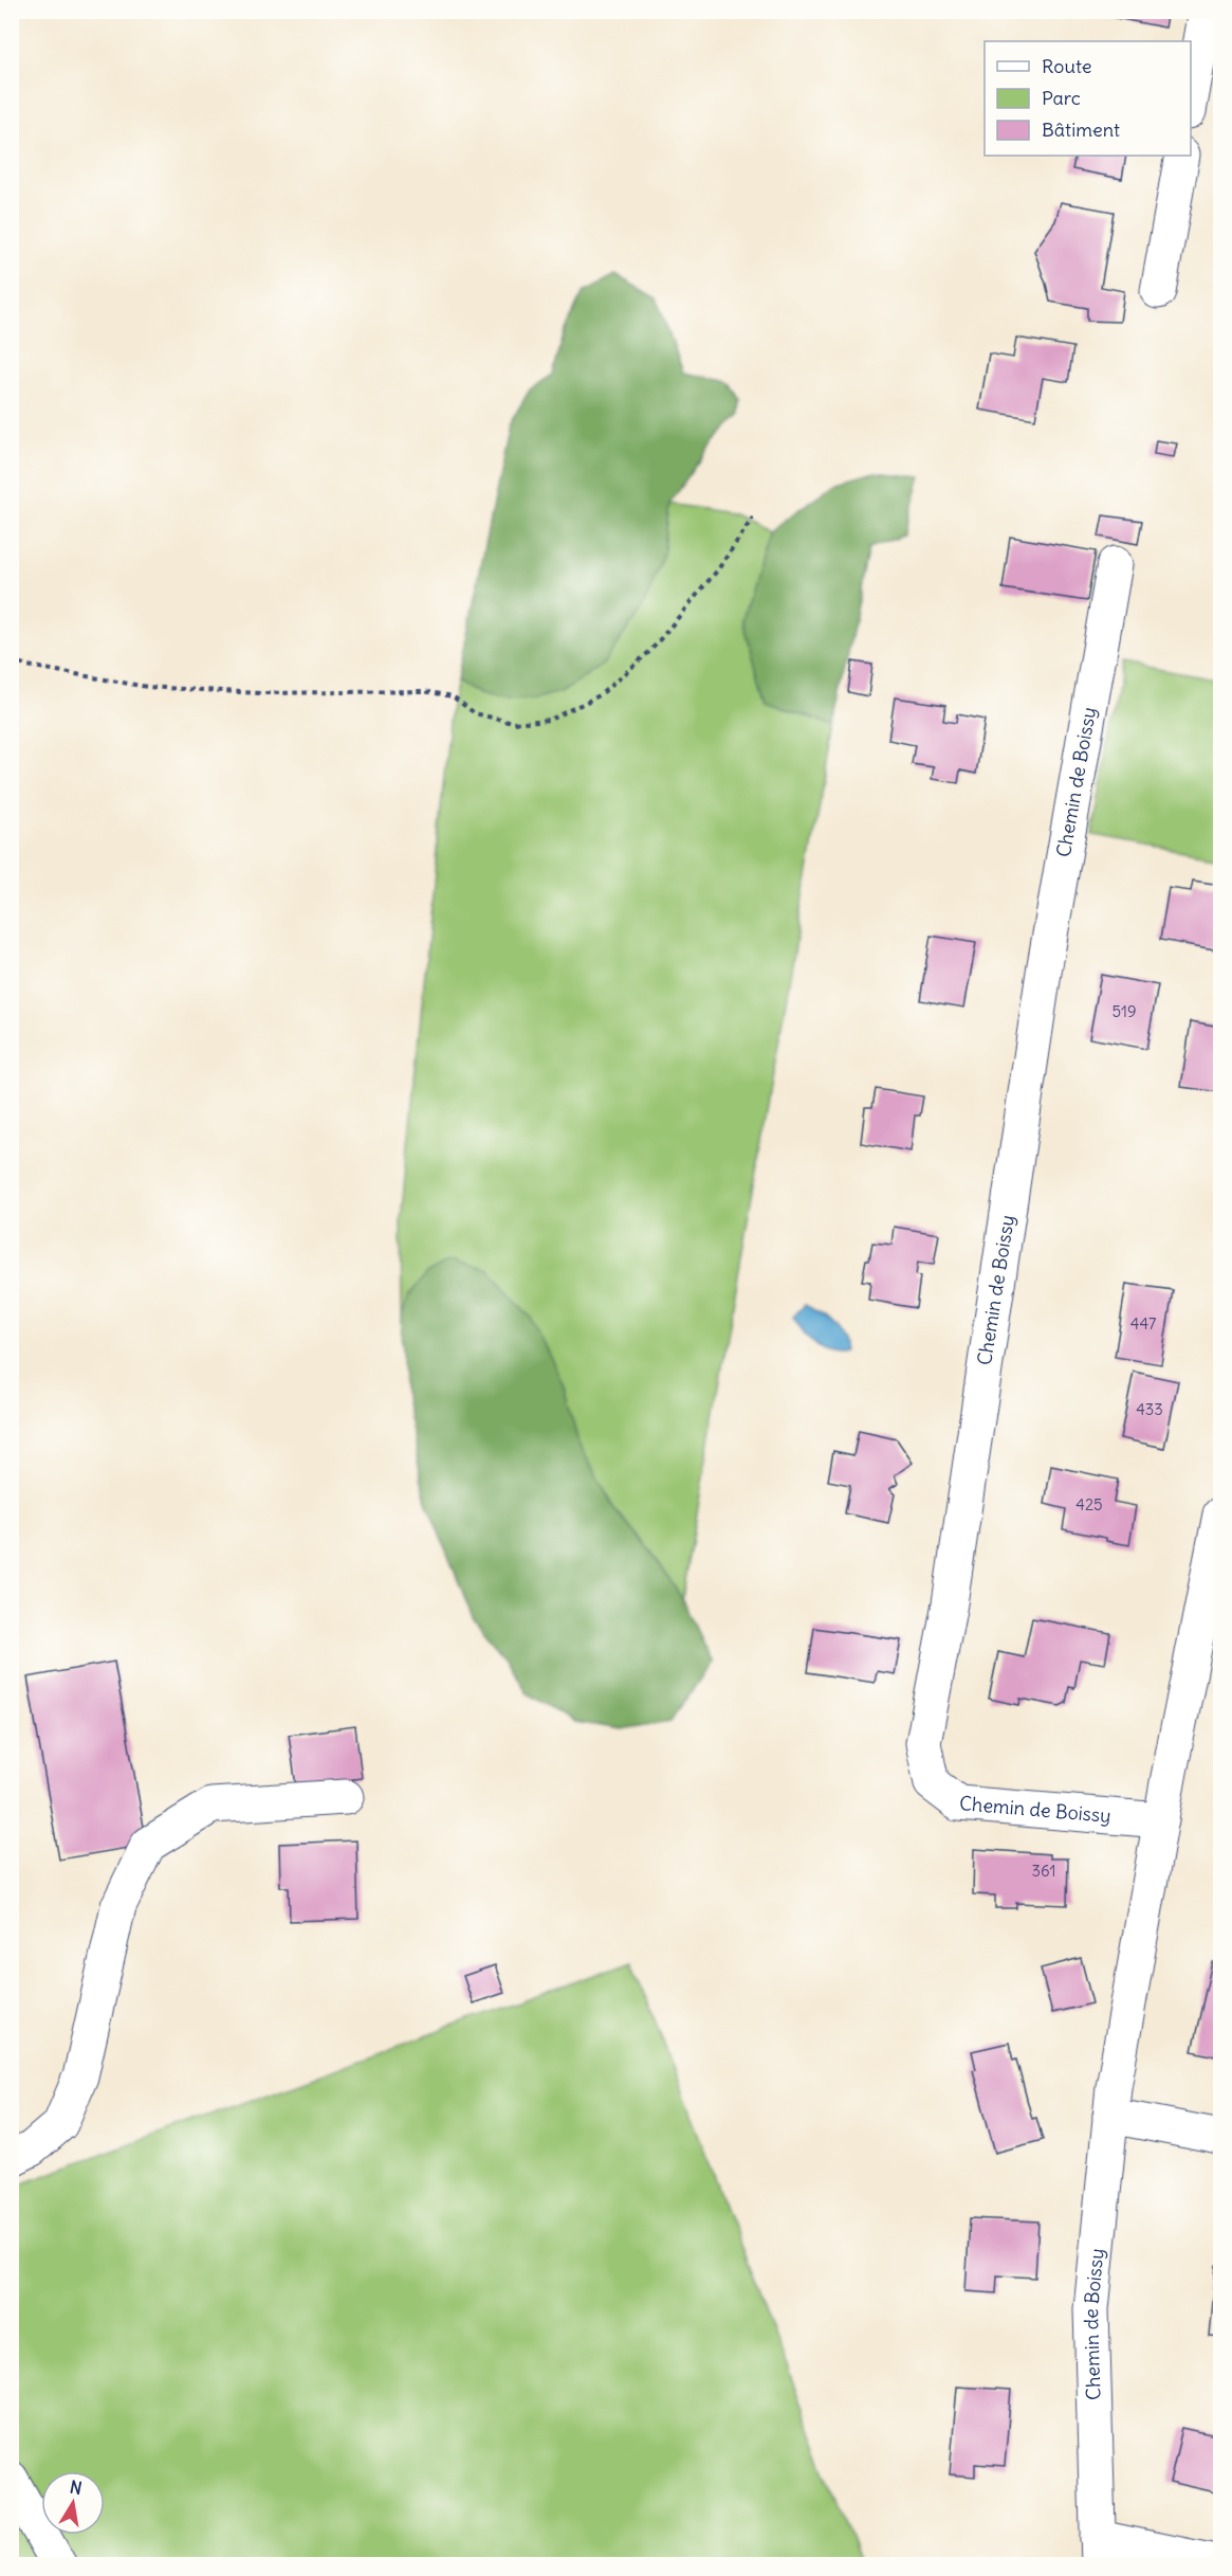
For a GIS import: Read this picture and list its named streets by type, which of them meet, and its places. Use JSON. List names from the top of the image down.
{
  "streets": {
    "street": ["Chemin de Boissy"]
  },
  "house_numbers": [
    "519",
    "447",
    "433",
    "425",
    "361"
  ],
  "legend": ["Route", "Parc", "Bâtiment"],
  "north": "top"
}
